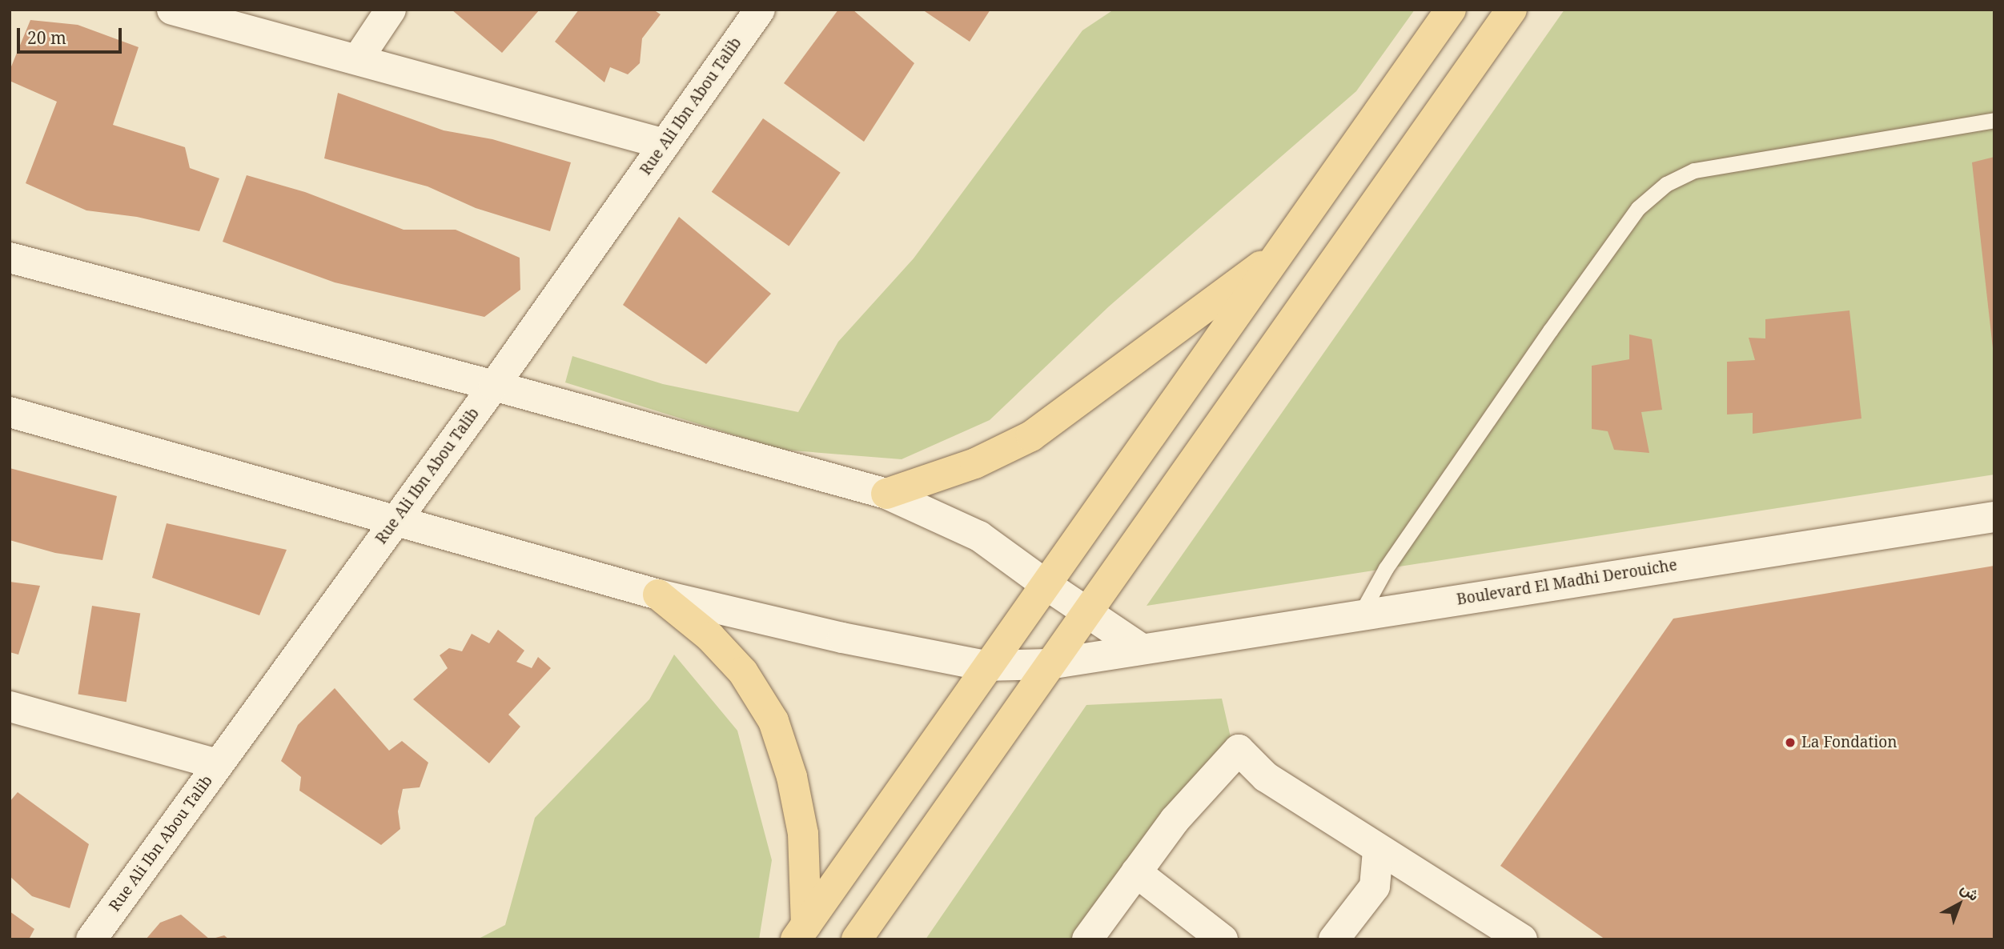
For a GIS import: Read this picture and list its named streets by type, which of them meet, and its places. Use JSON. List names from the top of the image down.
{
  "streets": {
    "street": ["Rue Ali Ibn Abou Talib", "Boulevard El Madhi Derouiche"]
  },
  "crossings": [
    ["Rue Ali Ibn Abou Talib", "Boulevard El Madhi Derouiche"]
  ],
  "places": ["La Fondation"],
  "scale_bar": "20 m",
  "north": "top right"
}
